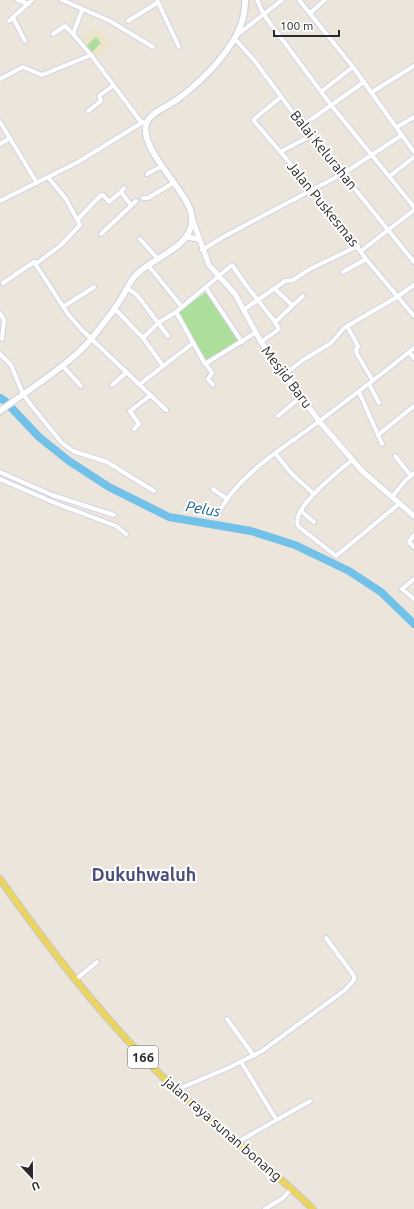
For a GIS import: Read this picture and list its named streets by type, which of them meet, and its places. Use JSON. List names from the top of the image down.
{
  "streets": {
    "main road": ["166", "jalan raya sunan bonang"],
    "street": ["Balai Kelurahan", "Jalan Puskesmas", "Mesjid Baru"]
  },
  "crossings": [
    ["Balai Kelurahan", "Jalan Puskesmas"]
  ],
  "districts": ["Dukuhwaluh"],
  "water": ["Pelus"],
  "scale_bar": "100 m",
  "north": "bottom"
}
